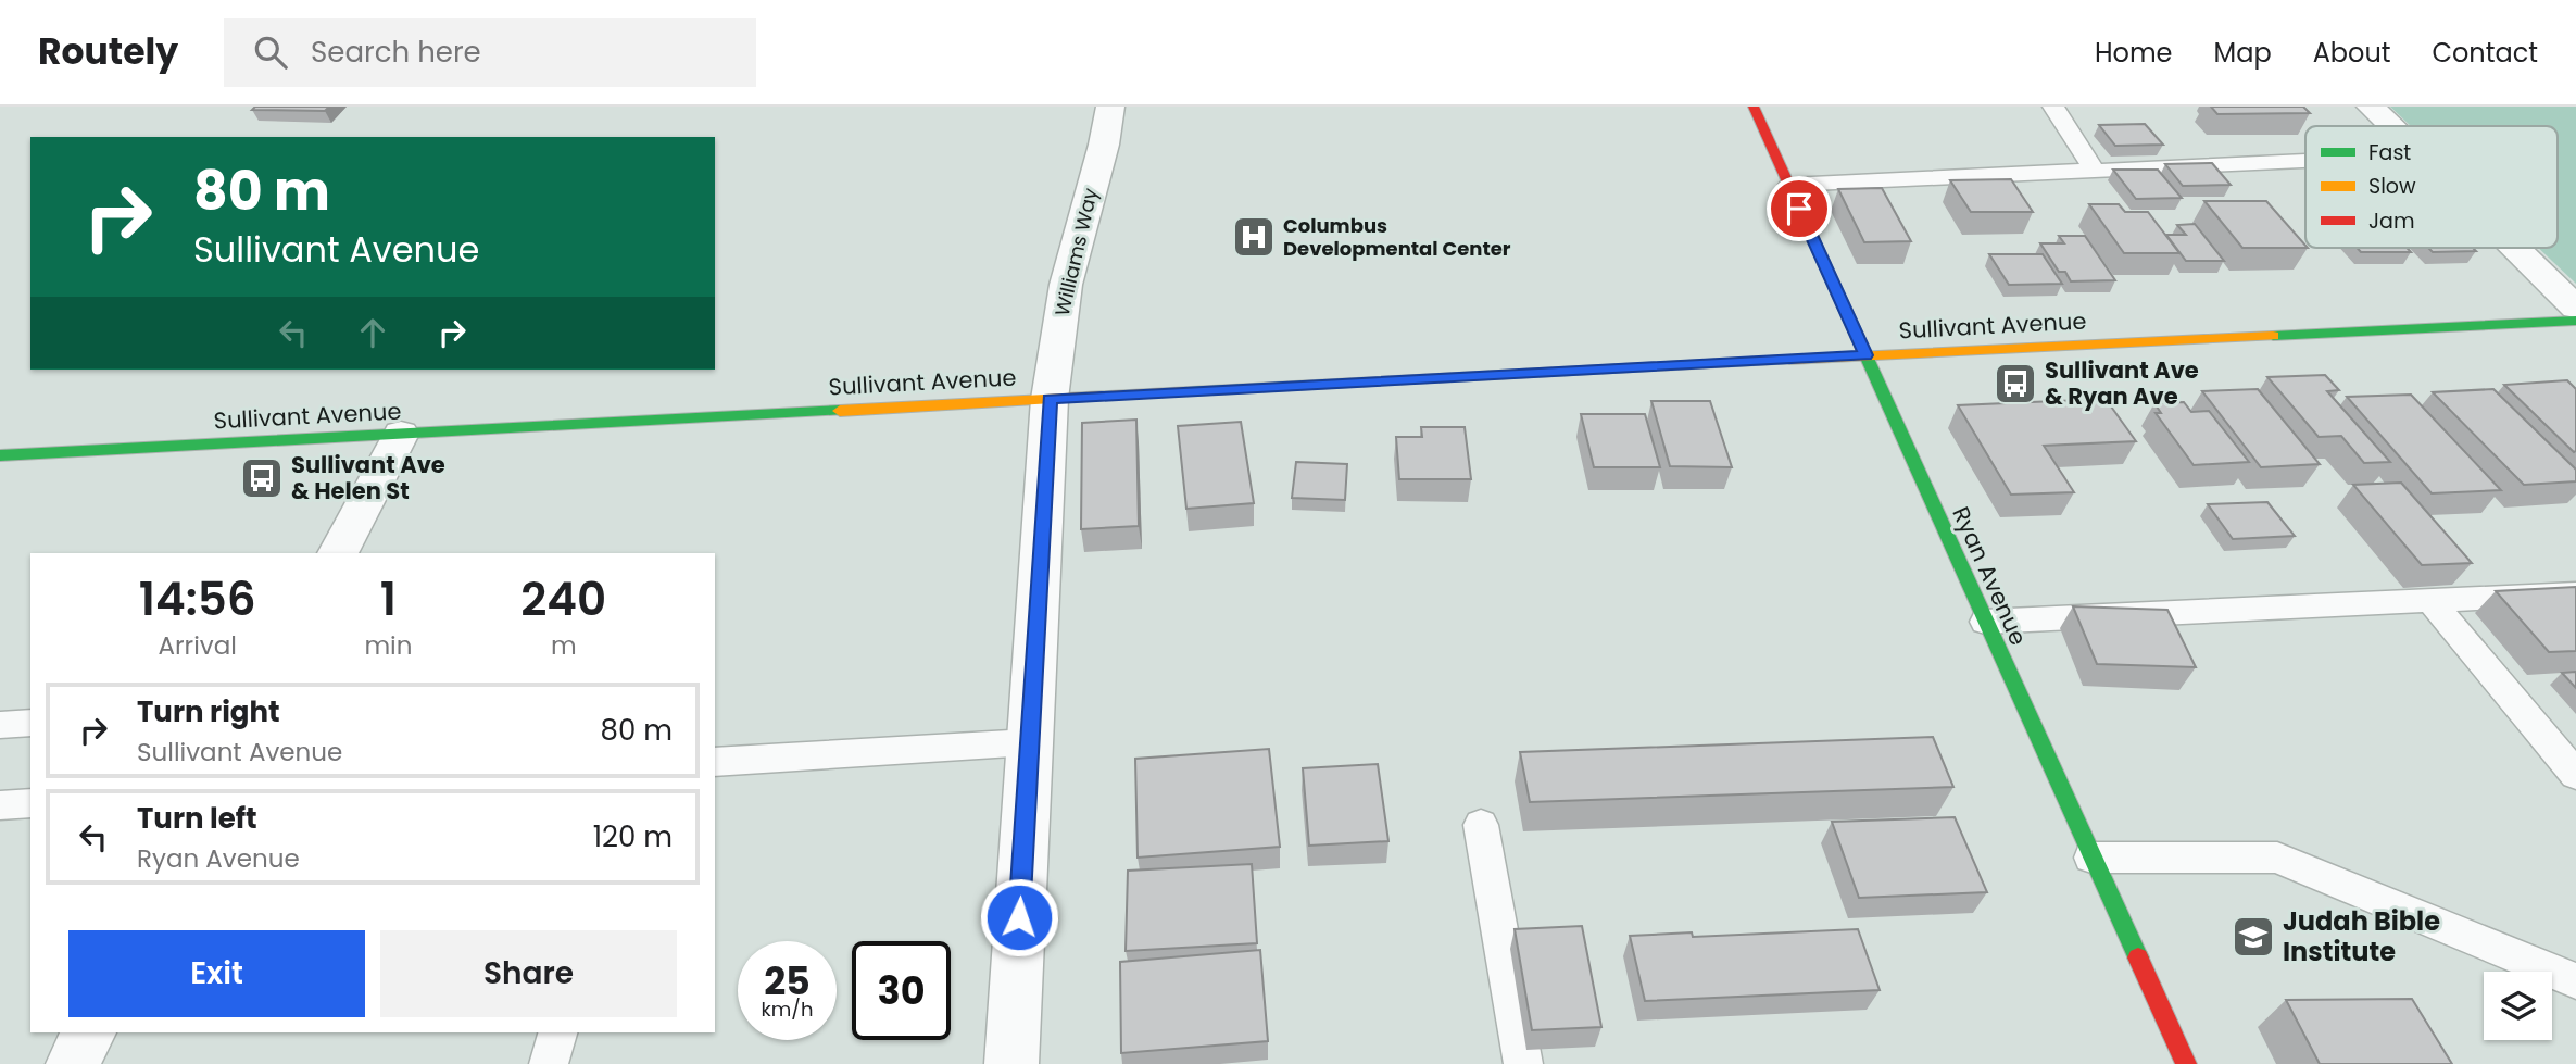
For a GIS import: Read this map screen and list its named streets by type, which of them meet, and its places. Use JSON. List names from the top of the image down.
{
  "streets": {
    "main road": ["Sullivant Avenue", "Ryan Avenue"],
    "street": ["Williams Way"]
  },
  "crossings": [
    ["Williams Way", "Sullivant Avenue"],
    ["Sullivant Avenue", "Ryan Avenue"]
  ],
  "places": {
    "hospital": ["Columbus Developmental Center"],
    "bus stop": ["Sullivant Ave & Ryan Ave", "Sullivant Ave & Helen St"],
    "school or university": ["Judah Bible Institute"]
  },
  "legend": ["Fast", "Slow", "Jam"],
  "page": {
    "header": "Routely",
    "search": "Search here",
    "nav": [
      "Home",
      "Map",
      "About",
      "Contact"
    ],
    "turn": ["80 m", "Sullivant Avenue"],
    "eta": [
      "14:56",
      "Arrival",
      "1",
      "min",
      "240",
      "m"
    ],
    "list": [
      {
        "name": "Turn right",
        "note": "Sullivant Avenue",
        "value": "80 m"
      },
      {
        "name": "Turn left",
        "note": "Ryan Avenue",
        "value": "120 m"
      }
    ],
    "buttons": ["Exit", "Share"],
    "speed": "25 km/h",
    "limit": "30"
  }
}
